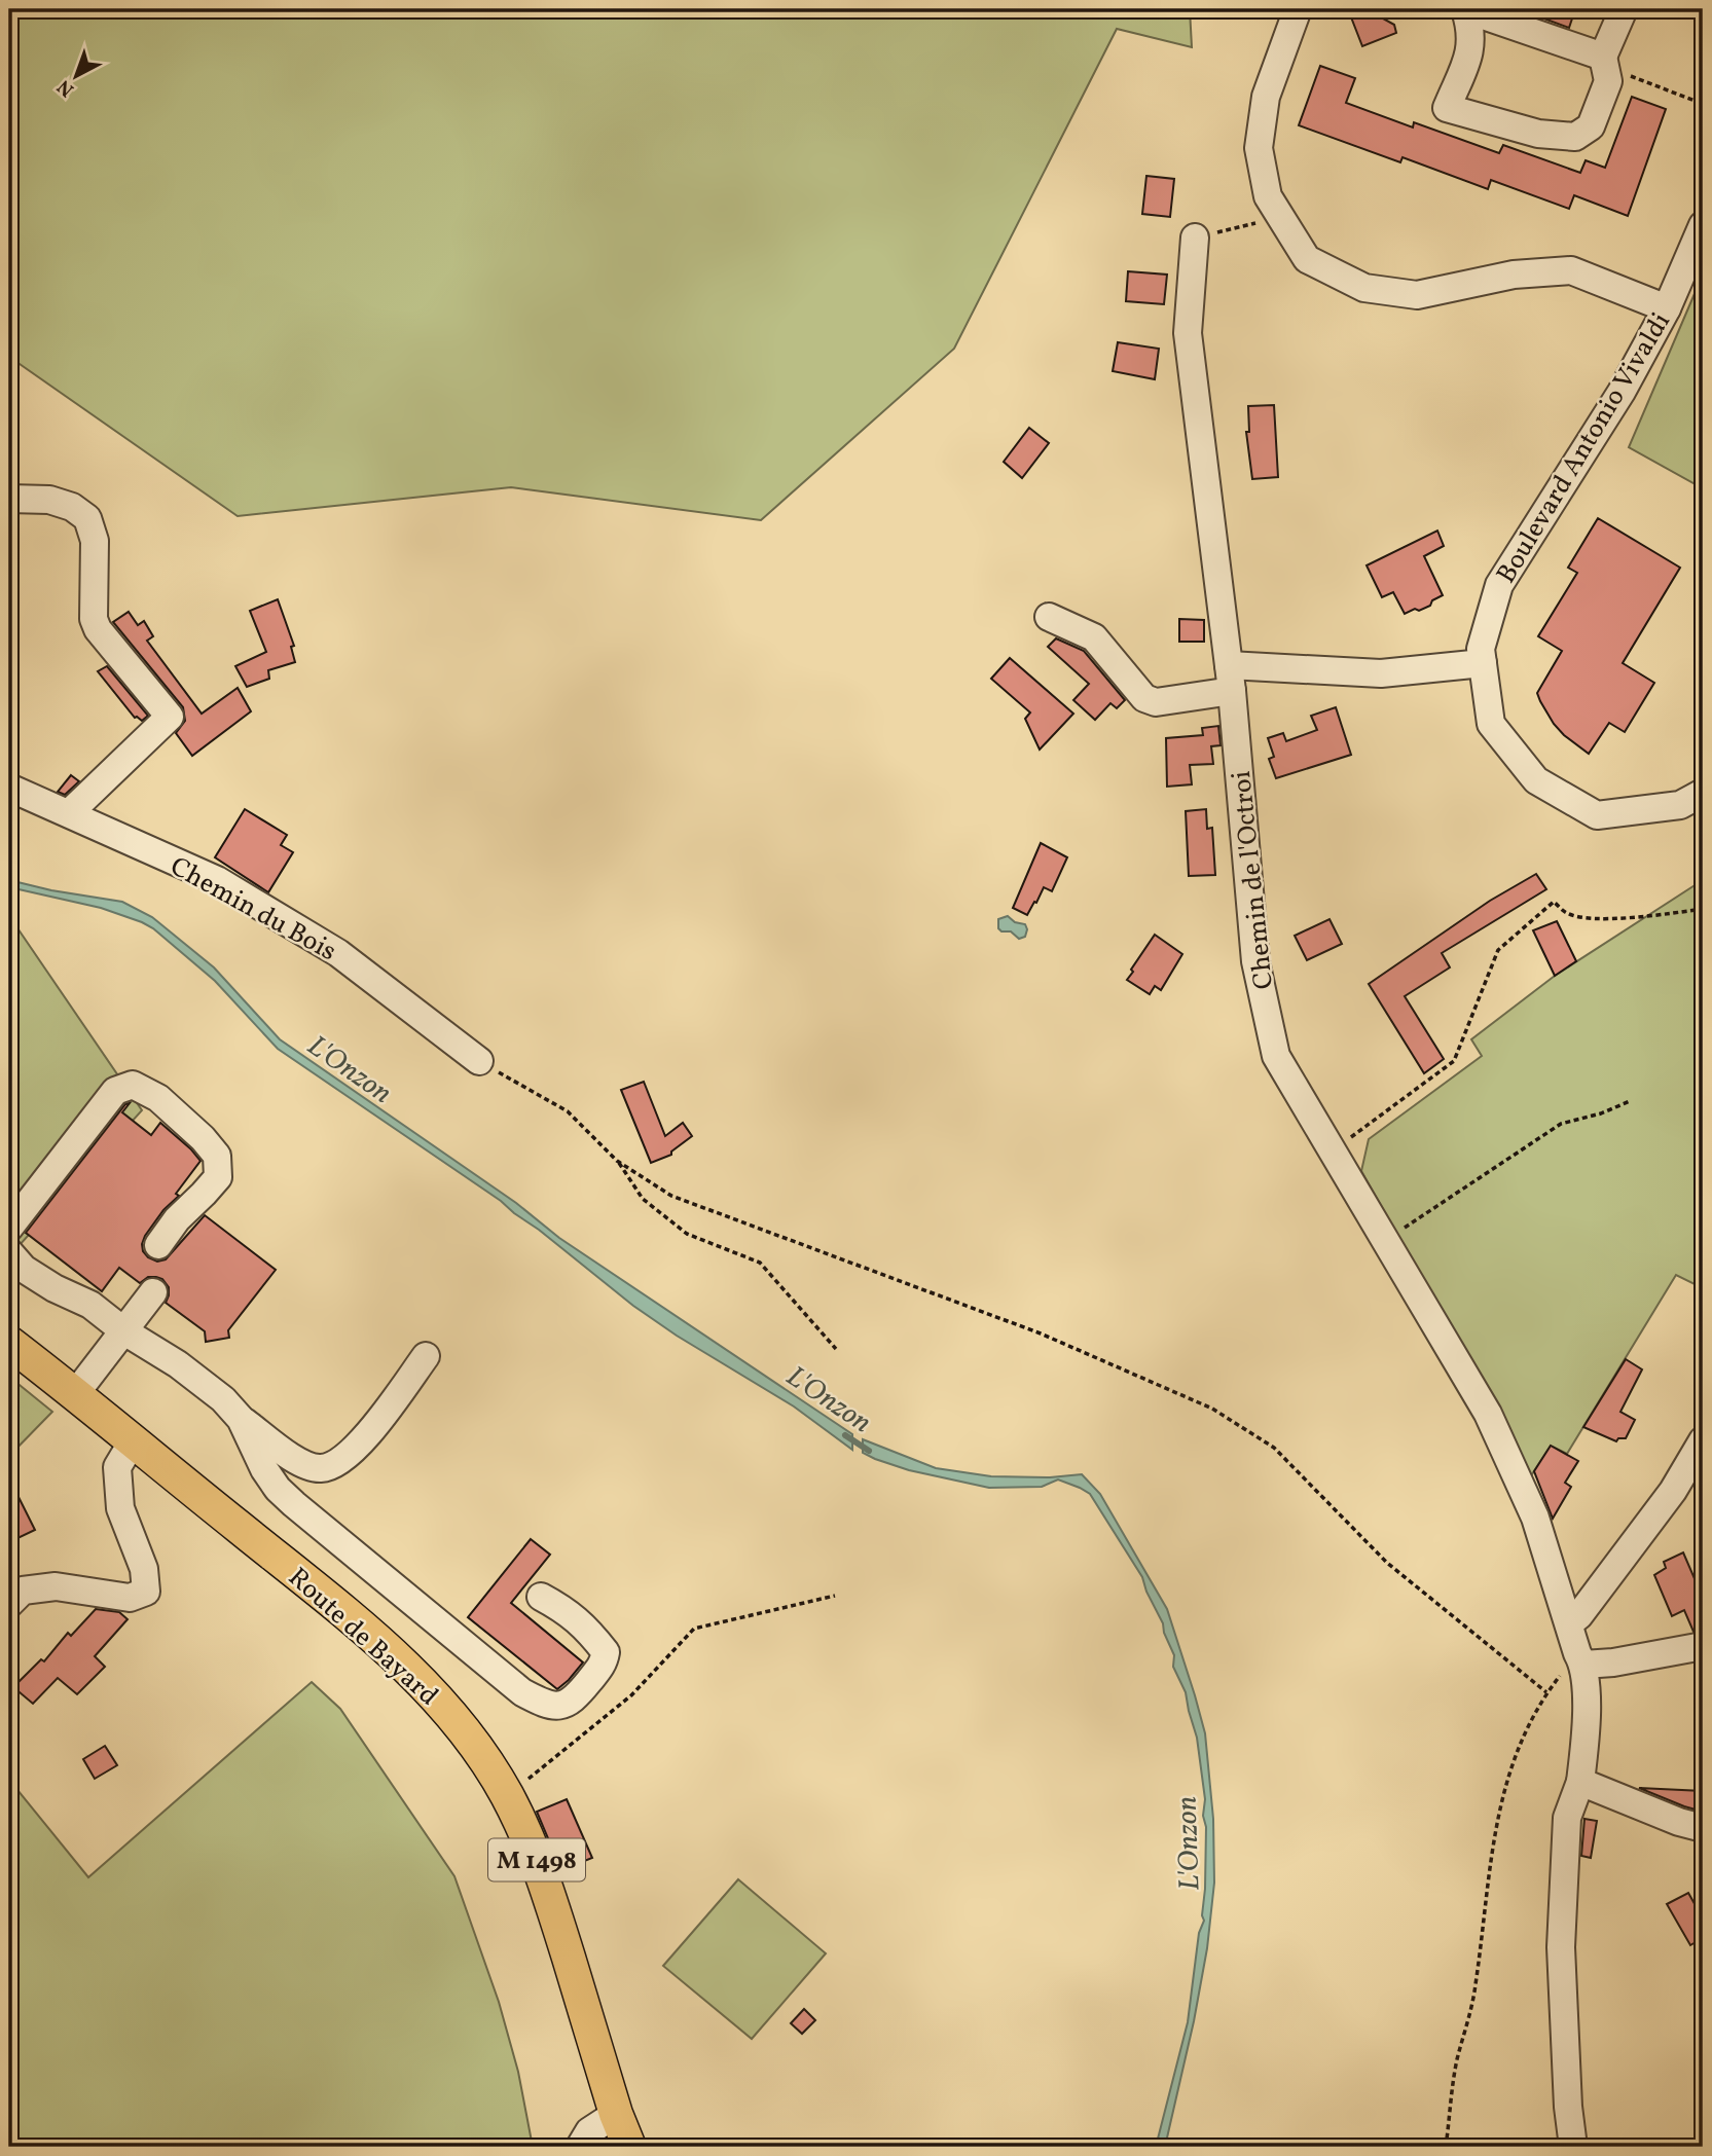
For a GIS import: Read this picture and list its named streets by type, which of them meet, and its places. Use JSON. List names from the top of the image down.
{
  "streets": {
    "main road": ["Route de Bayard", "M 1498"],
    "street": ["Boulevard Antonio Vivaldi", "Chemin de l'Octroi", "Chemin du Bois"]
  },
  "water": ["L'Onzon"],
  "north": "bottom left"
}
